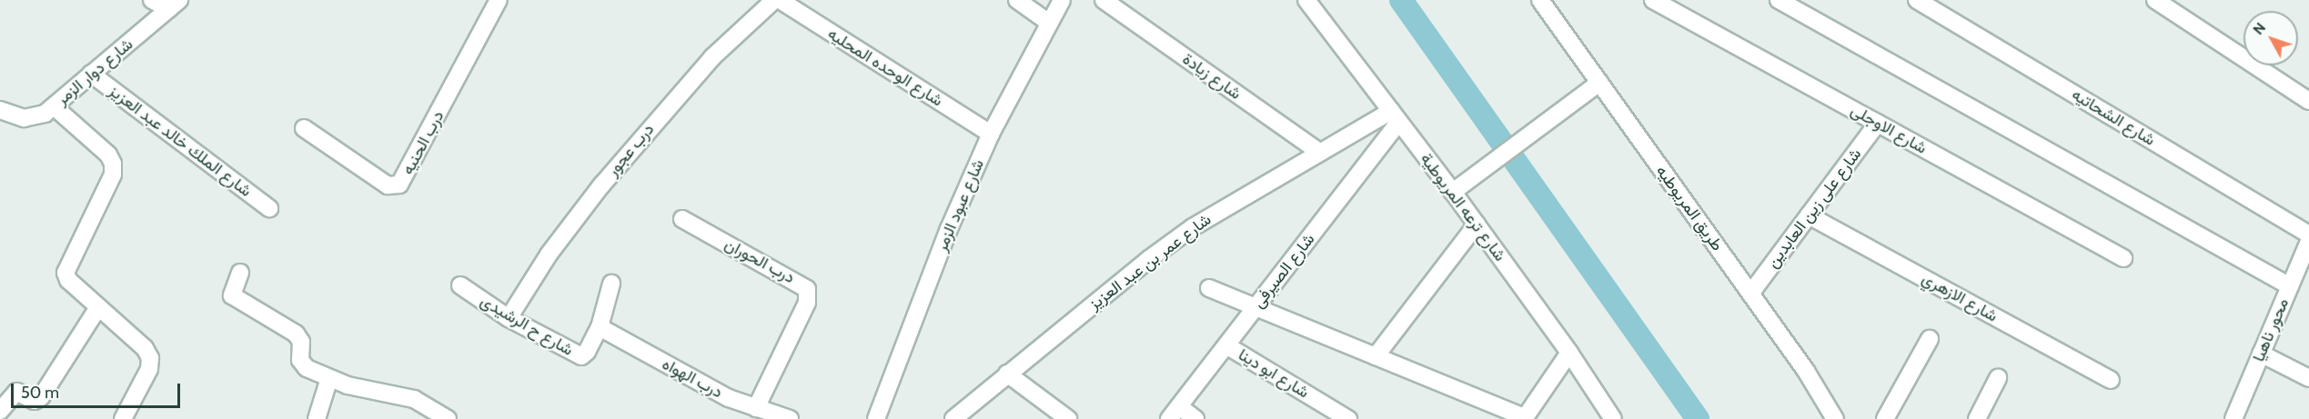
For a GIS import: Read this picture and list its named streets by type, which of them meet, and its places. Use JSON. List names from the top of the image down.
{
  "streets": {
    "street": [
      "شارع الوحده المحليه",
      "شارع دوار الزمر",
      "شارع زيادة",
      "شارع الشحاتيه",
      "شارع الاوجلى",
      "شارع الملك خالد عبد العزيز",
      "درب الحنيه",
      "درب عجور",
      "شارع عبود الزمر",
      "شارع ترعه المريوطية",
      "طريق المريوطيه",
      "شارع على زين العابدين",
      "درب الحوران",
      "شارع عمر بن عبد العزيز",
      "شارع الصيرفى",
      "شارع الازهري",
      "شارع ح الرشيدى",
      "محور ناهيا",
      "شارع ابو دينا",
      "درب الهواه"
    ]
  },
  "crossings": [
    ["شارع الوحده المحليه", "شارع عبود الزمر"],
    ["شارع دوار الزمر", "شارع الملك خالد عبد العزيز"],
    ["شارع زيادة", "شارع عمر بن عبد العزيز"],
    ["شارع الاوجلى", "شارع على زين العابدين"],
    ["درب عجور", "شارع ح الرشيدى"],
    ["شارع ترعه المريوطية", "شارع عمر بن عبد العزيز"],
    ["شارع ترعه المريوطية", "شارع الصيرفى"],
    ["طريق المريوطيه", "شارع على زين العابدين"],
    ["شارع على زين العابدين", "شارع الازهري"],
    ["درب الحوران", "درب الهواه"],
    ["شارع عمر بن عبد العزيز", "شارع الصيرفى"],
    ["شارع الصيرفى", "شارع ابو دينا"],
    ["شارع ح الرشيدى", "درب الهواه"]
  ],
  "scale_bar": "50 m",
  "north": "top left"
}
